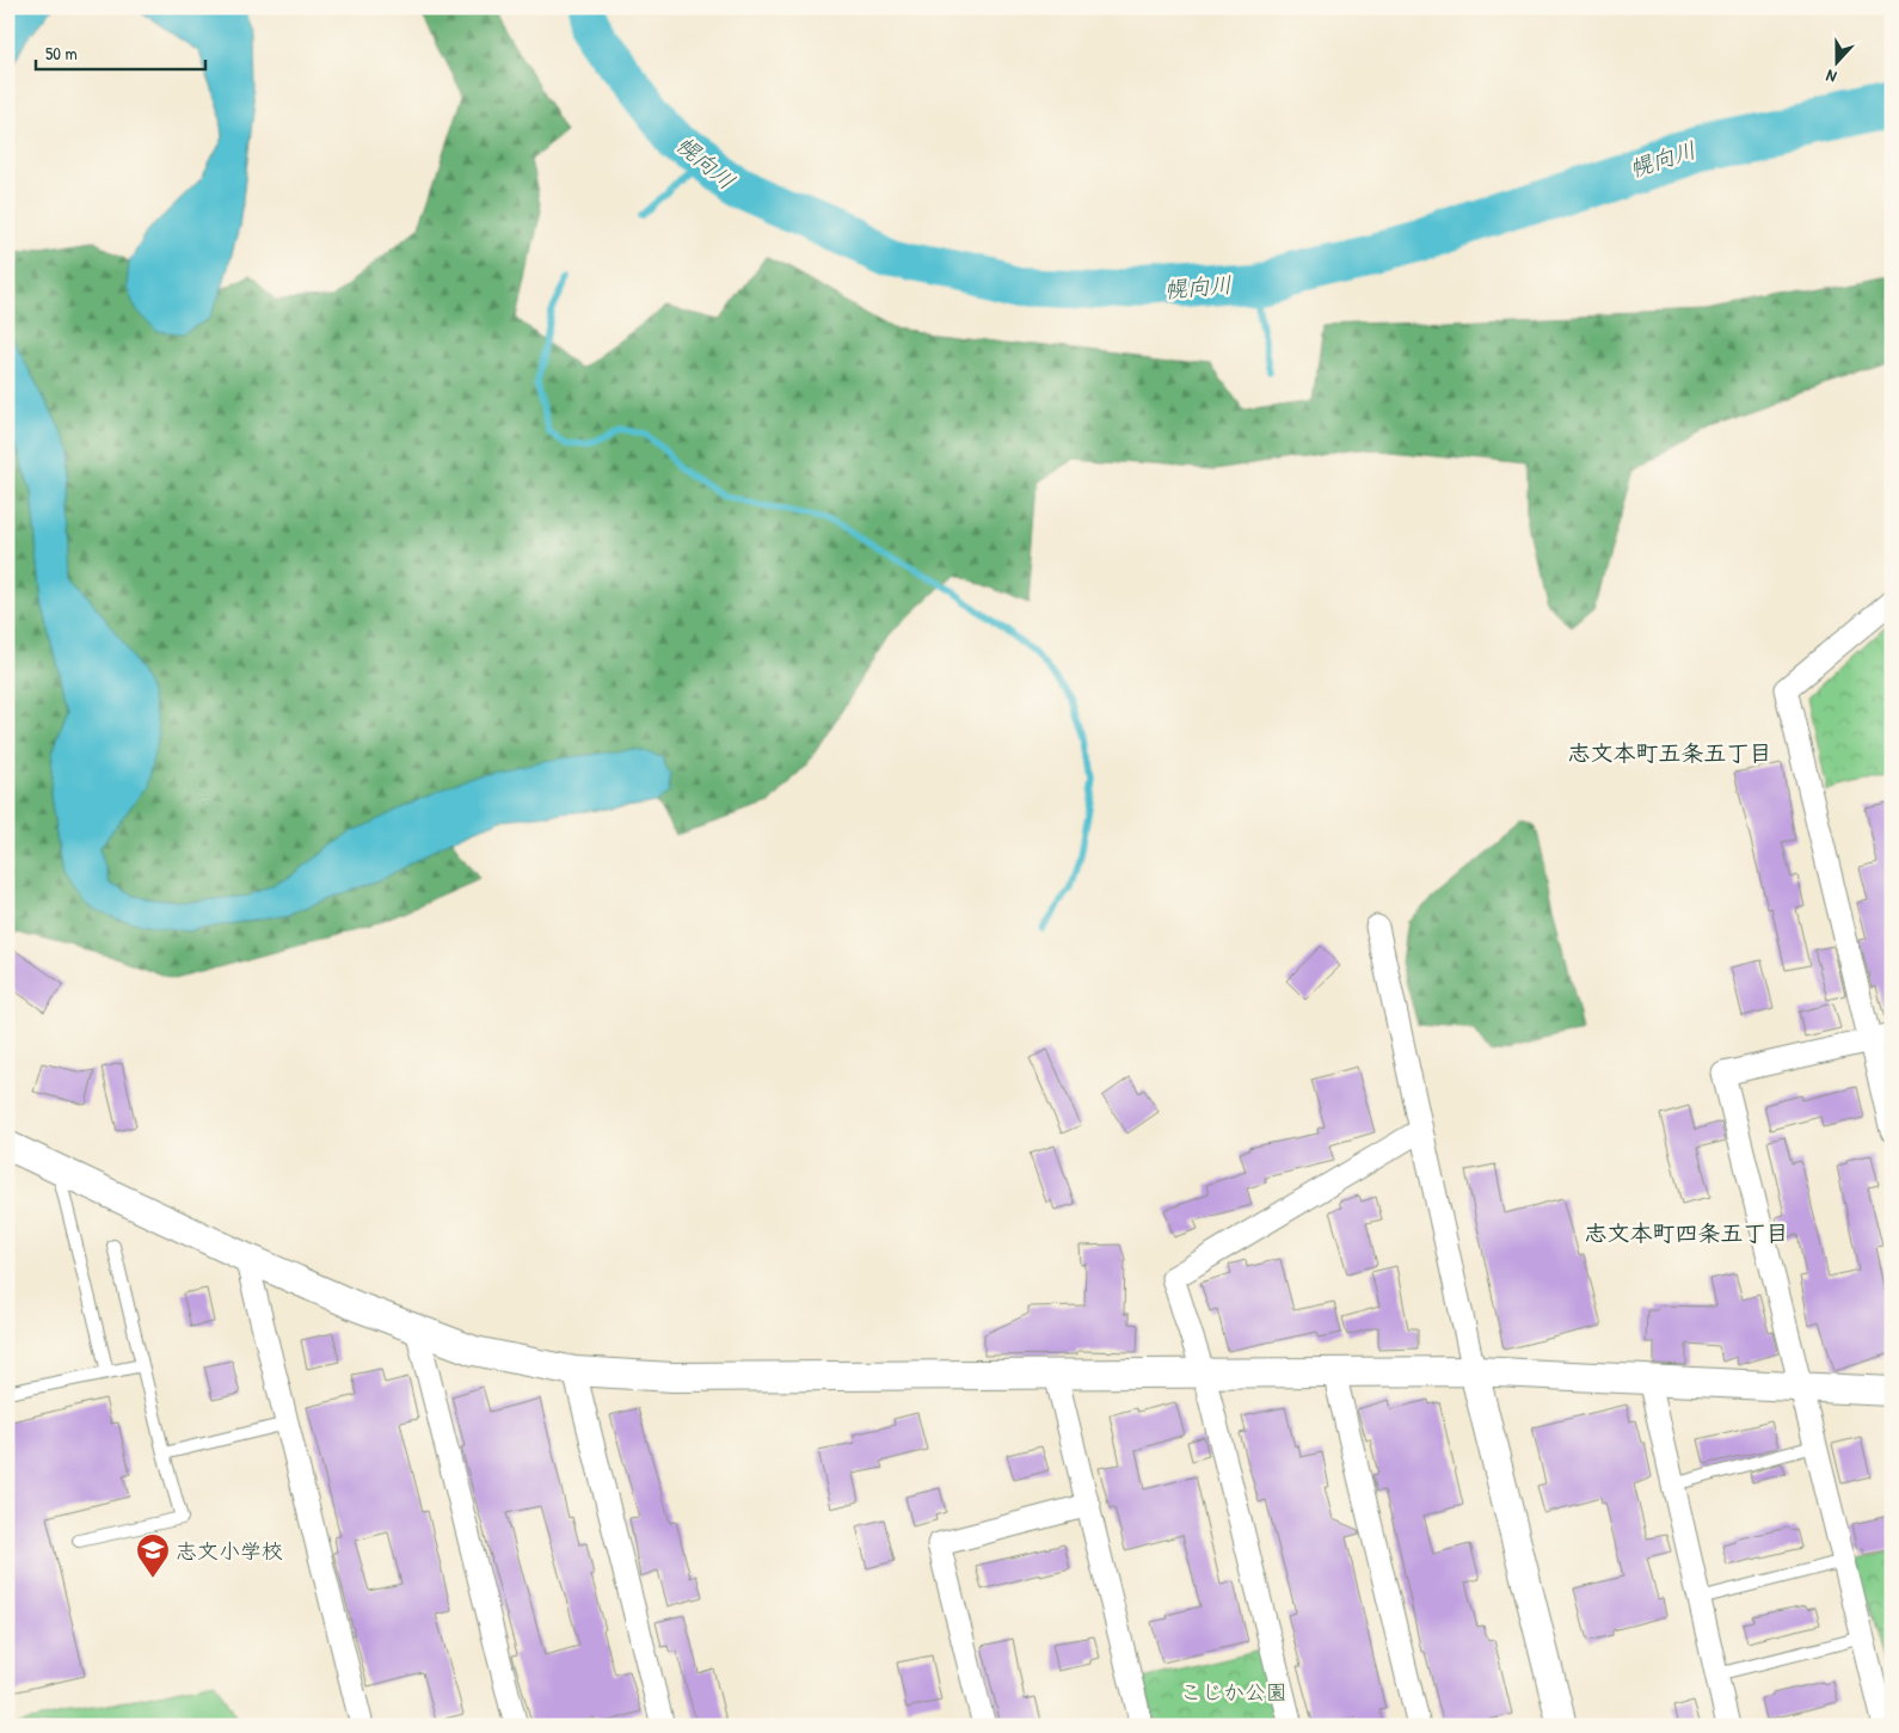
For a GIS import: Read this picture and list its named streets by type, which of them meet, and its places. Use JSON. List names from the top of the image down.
{
  "districts": ["志文本町五条五丁目", "志文本町四条五丁目"],
  "water": ["幌向川"],
  "parks": ["こじか公園"],
  "places": {
    "school or university": ["志文小学校"]
  },
  "scale_bar": "50 m",
  "north": "bottom"
}
